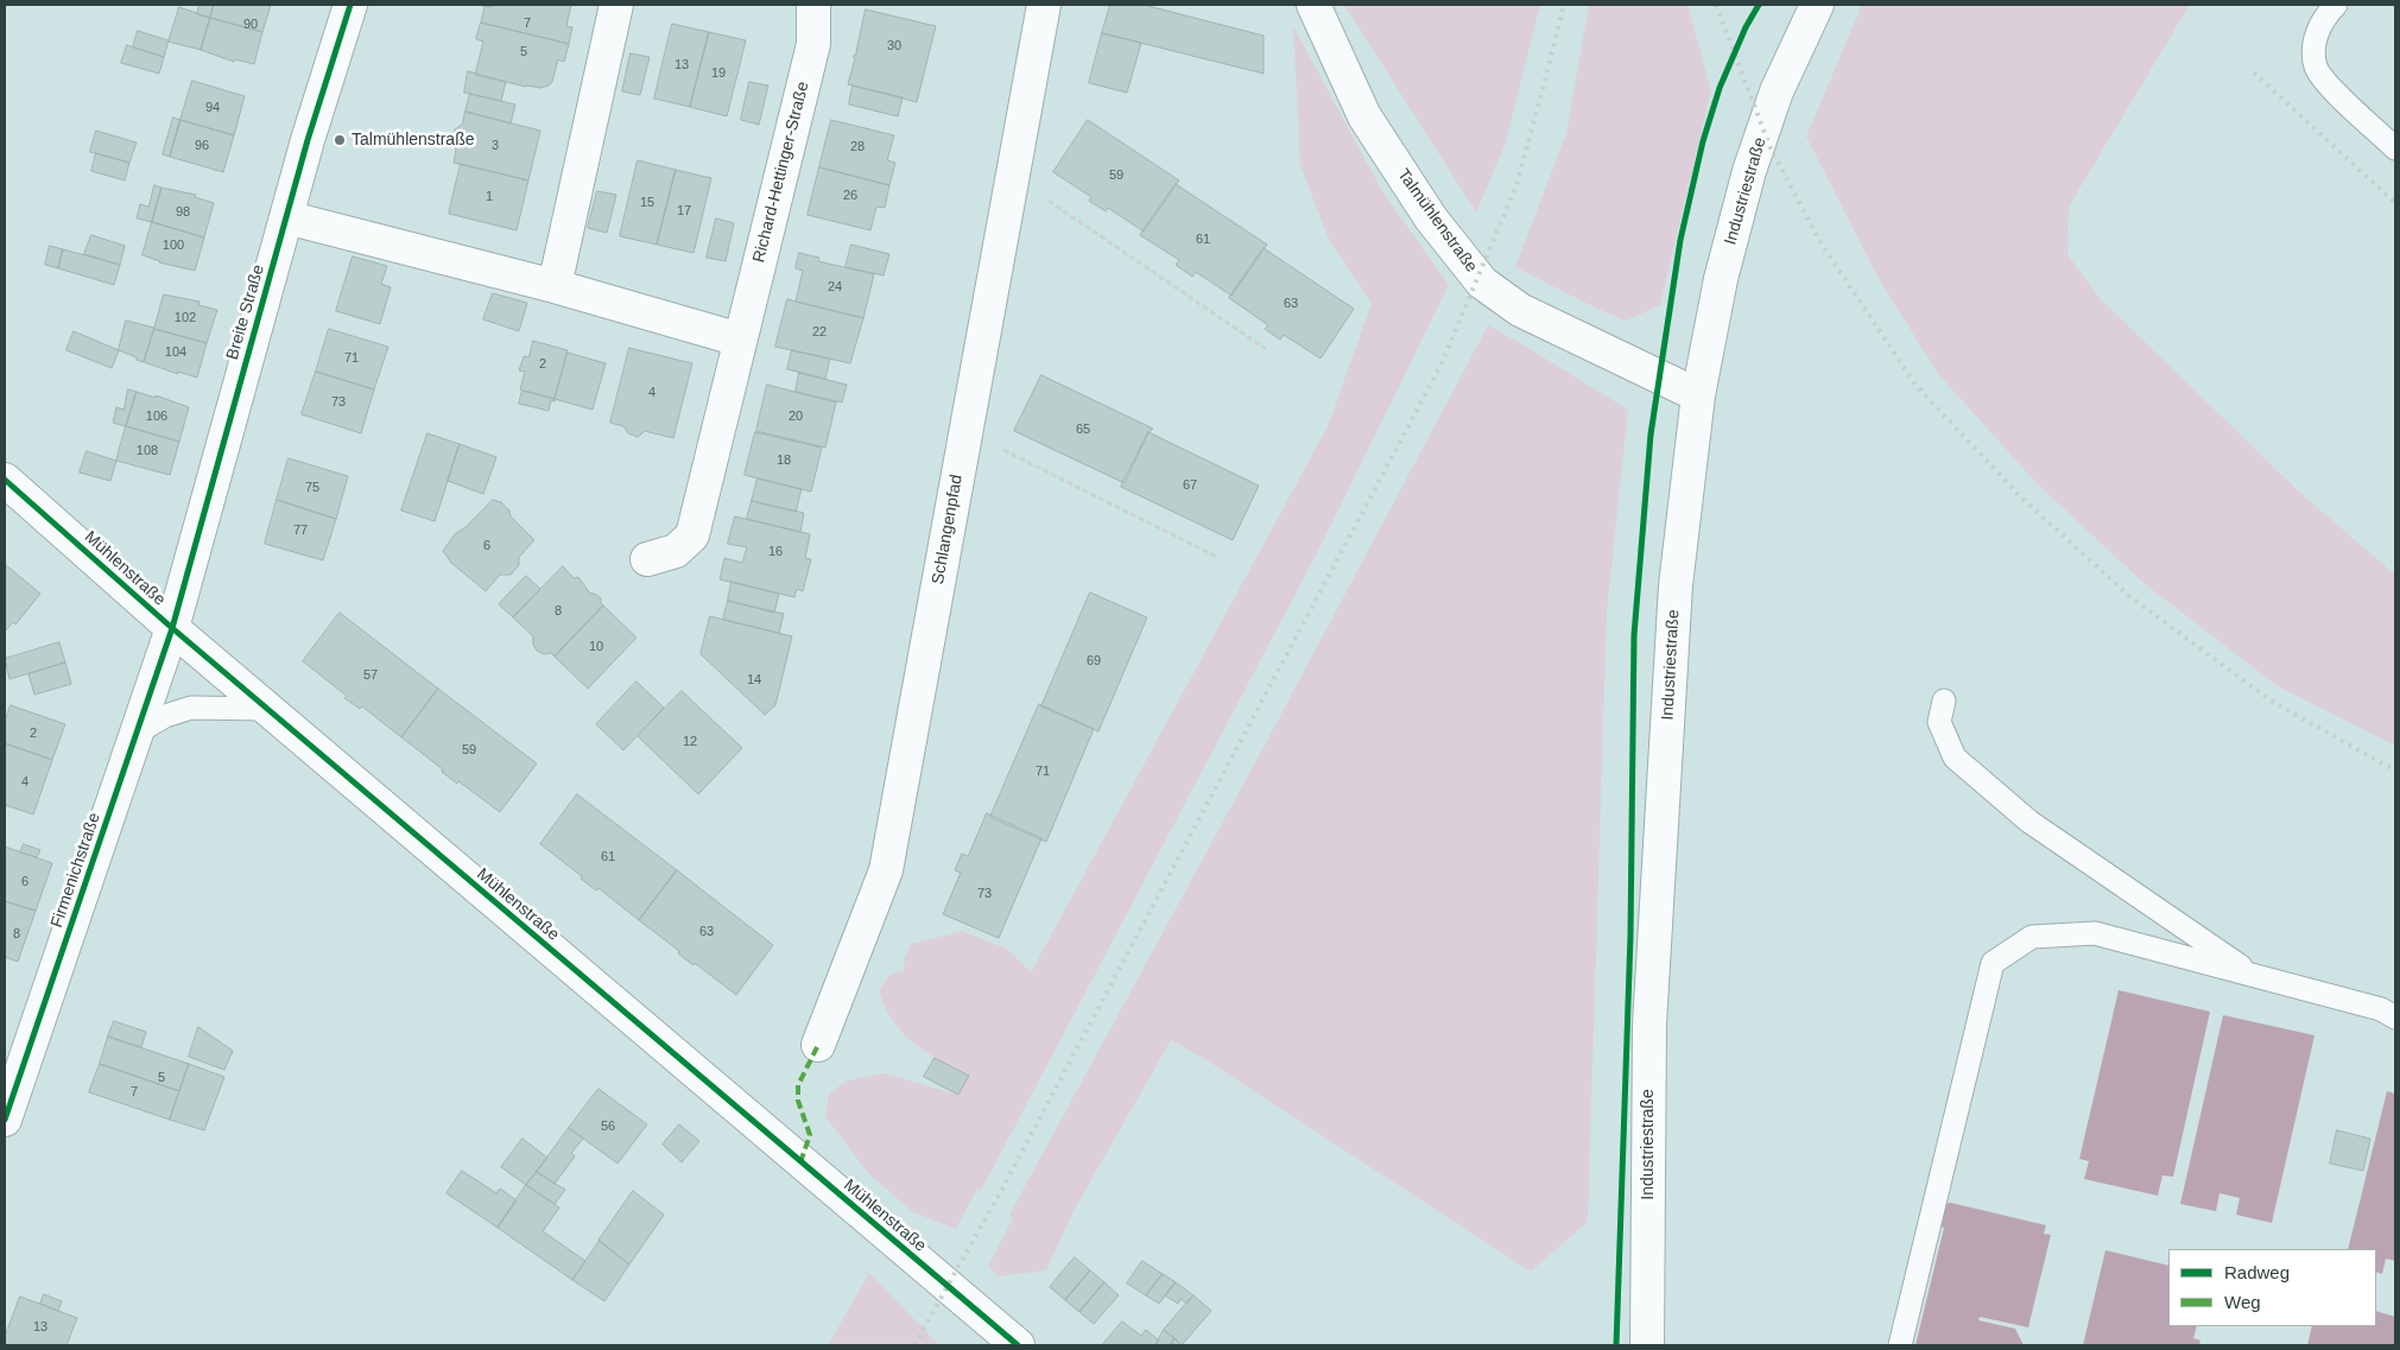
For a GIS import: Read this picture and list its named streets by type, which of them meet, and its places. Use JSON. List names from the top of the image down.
{
  "streets": {
    "street": [
      "Richard-Hettinger-Straße",
      "Industriestraße",
      "Talmühlenstraße",
      "Breite Straße",
      "Schlangenpfad",
      "Mühlenstraße",
      "Firmenichstraße"
    ]
  },
  "crossings": [
    ["Industriestraße", "Talmühlenstraße"],
    ["Breite Straße", "Mühlenstraße"],
    ["Breite Straße", "Firmenichstraße"],
    ["Mühlenstraße", "Firmenichstraße"]
  ],
  "places": ["Talmühlenstraße"],
  "house_numbers": [
    "7",
    "90",
    "30",
    "5",
    "13",
    "19",
    "94",
    "96",
    "3",
    "28",
    "59",
    "26",
    "1",
    "15",
    "17",
    "98",
    "61",
    "100",
    "24",
    "63",
    "102",
    "22",
    "104",
    "71",
    "2",
    "4",
    "73",
    "106",
    "20",
    "65",
    "108",
    "18",
    "67",
    "75",
    "77",
    "6",
    "16",
    "8",
    "10",
    "69",
    "57",
    "14",
    "2",
    "12",
    "59",
    "71",
    "4",
    "61",
    "6",
    "73",
    "63",
    "8",
    "5",
    "7",
    "56",
    "13"
  ],
  "legend": ["Radweg", "Weg"]
}
